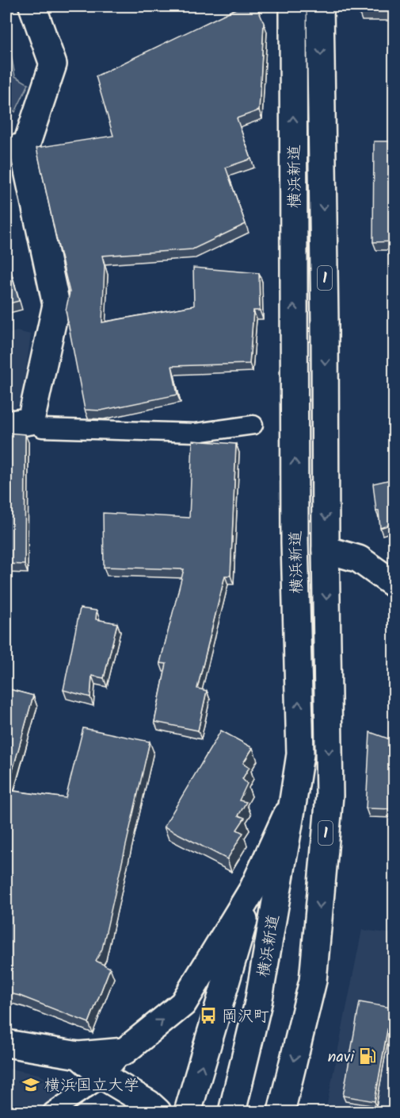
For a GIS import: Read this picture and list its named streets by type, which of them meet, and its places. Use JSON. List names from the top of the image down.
{
  "streets": {
    "main road": ["横浜新道", "1"]
  },
  "places": {
    "bus stop": ["岡沢町"],
    "fuel station": ["navi"],
    "school or university": ["横浜国立大学"]
  }
}
